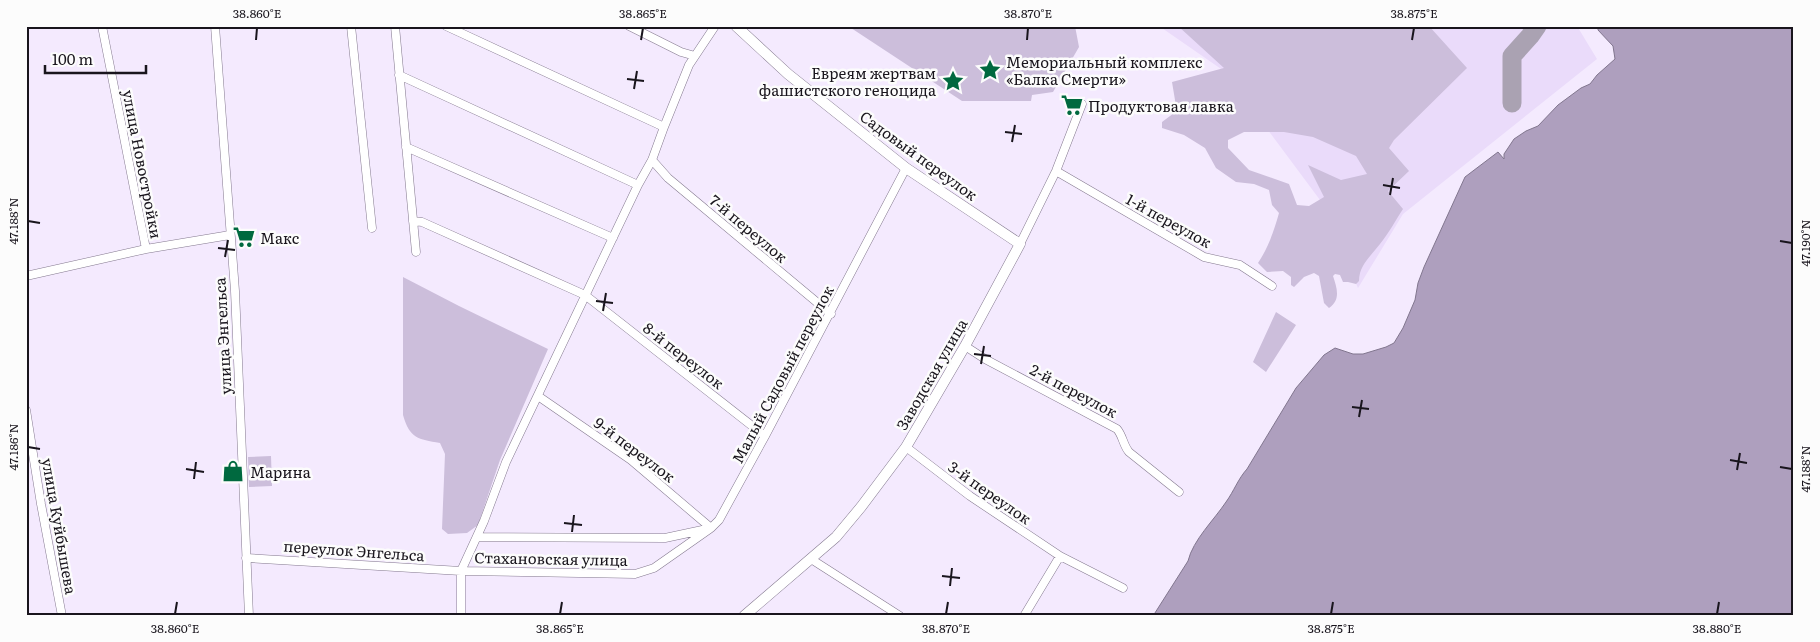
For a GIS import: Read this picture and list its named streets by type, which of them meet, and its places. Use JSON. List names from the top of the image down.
{
  "streets": {
    "street": [
      "Садовый переулок",
      "улица Новостройки",
      "1-й переулок",
      "7-й переулок",
      "улица Энгельса",
      "8-й переулок",
      "Малый Садовый переулок",
      "Заводская улица",
      "2-й переулок",
      "9-й переулок",
      "3-й переулок",
      "улица Куйбышева",
      "переулок Энгельса",
      "Стахановская улица"
    ]
  },
  "crossings": [
    ["Садовый переулок", "Малый Садовый переулок"],
    ["Садовый переулок", "Заводская улица"],
    ["1-й переулок", "Заводская улица"],
    ["7-й переулок", "Малый Садовый переулок"],
    ["улица Энгельса", "переулок Энгельса"],
    ["8-й переулок", "Малый Садовый переулок"],
    ["Малый Садовый переулок", "9-й переулок"],
    ["Малый Садовый переулок", "Стахановская улица"],
    ["Заводская улица", "2-й переулок"],
    ["Заводская улица", "3-й переулок"],
    ["переулок Энгельса", "Стахановская улица"]
  ],
  "places": {
    "place": ["Мемориальный комплекс «Балка Смерти»", "Евреям жертвам фашистского геноцида"],
    "supermarket": ["Продуктовая лавка", "Макс"],
    "shop": ["Марина"]
  },
  "scale_bar": "100 m",
  "coordinates": [
    "38.860°E",
    "38.865°E",
    "38.870°E",
    "38.875°E",
    "47.188°N",
    "47.190°N",
    "47.186°N",
    "38.880°E"
  ]
}
